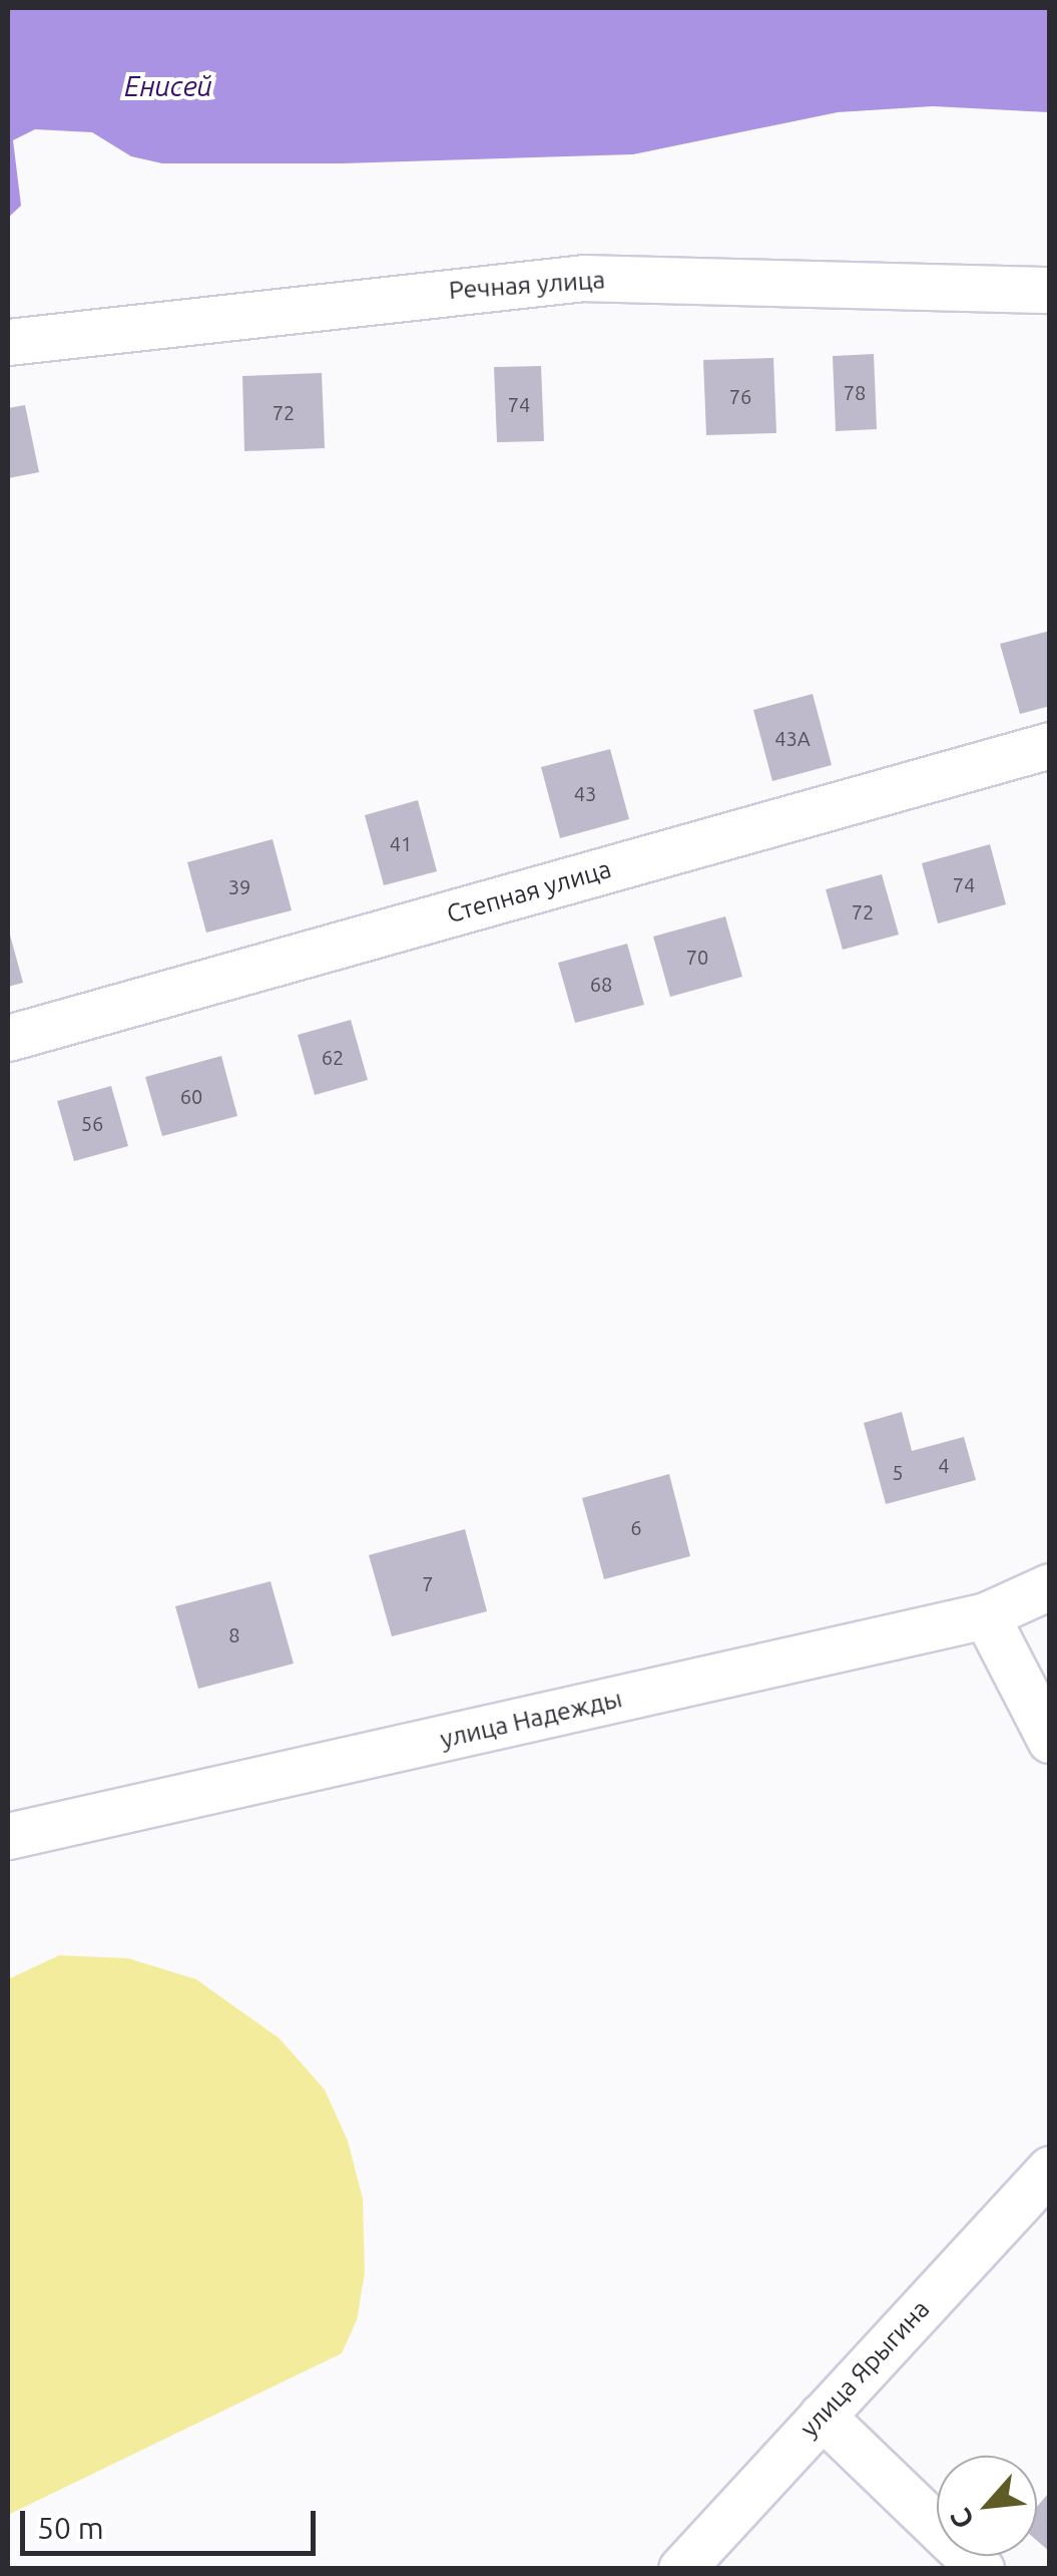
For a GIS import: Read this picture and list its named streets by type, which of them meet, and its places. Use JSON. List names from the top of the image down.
{
  "streets": {
    "street": [
      "Речная улица",
      "Степная улица",
      "улица Надежды",
      "улица Ярыгина"
    ]
  },
  "water": ["Енисей"],
  "house_numbers": [
    "78",
    "76",
    "74",
    "72",
    "43А",
    "43",
    "41",
    "74",
    "39",
    "72",
    "70",
    "68",
    "62",
    "60",
    "56",
    "4",
    "5",
    "6",
    "7",
    "8"
  ],
  "scale_bar": "50 m",
  "north": "bottom left"
}
